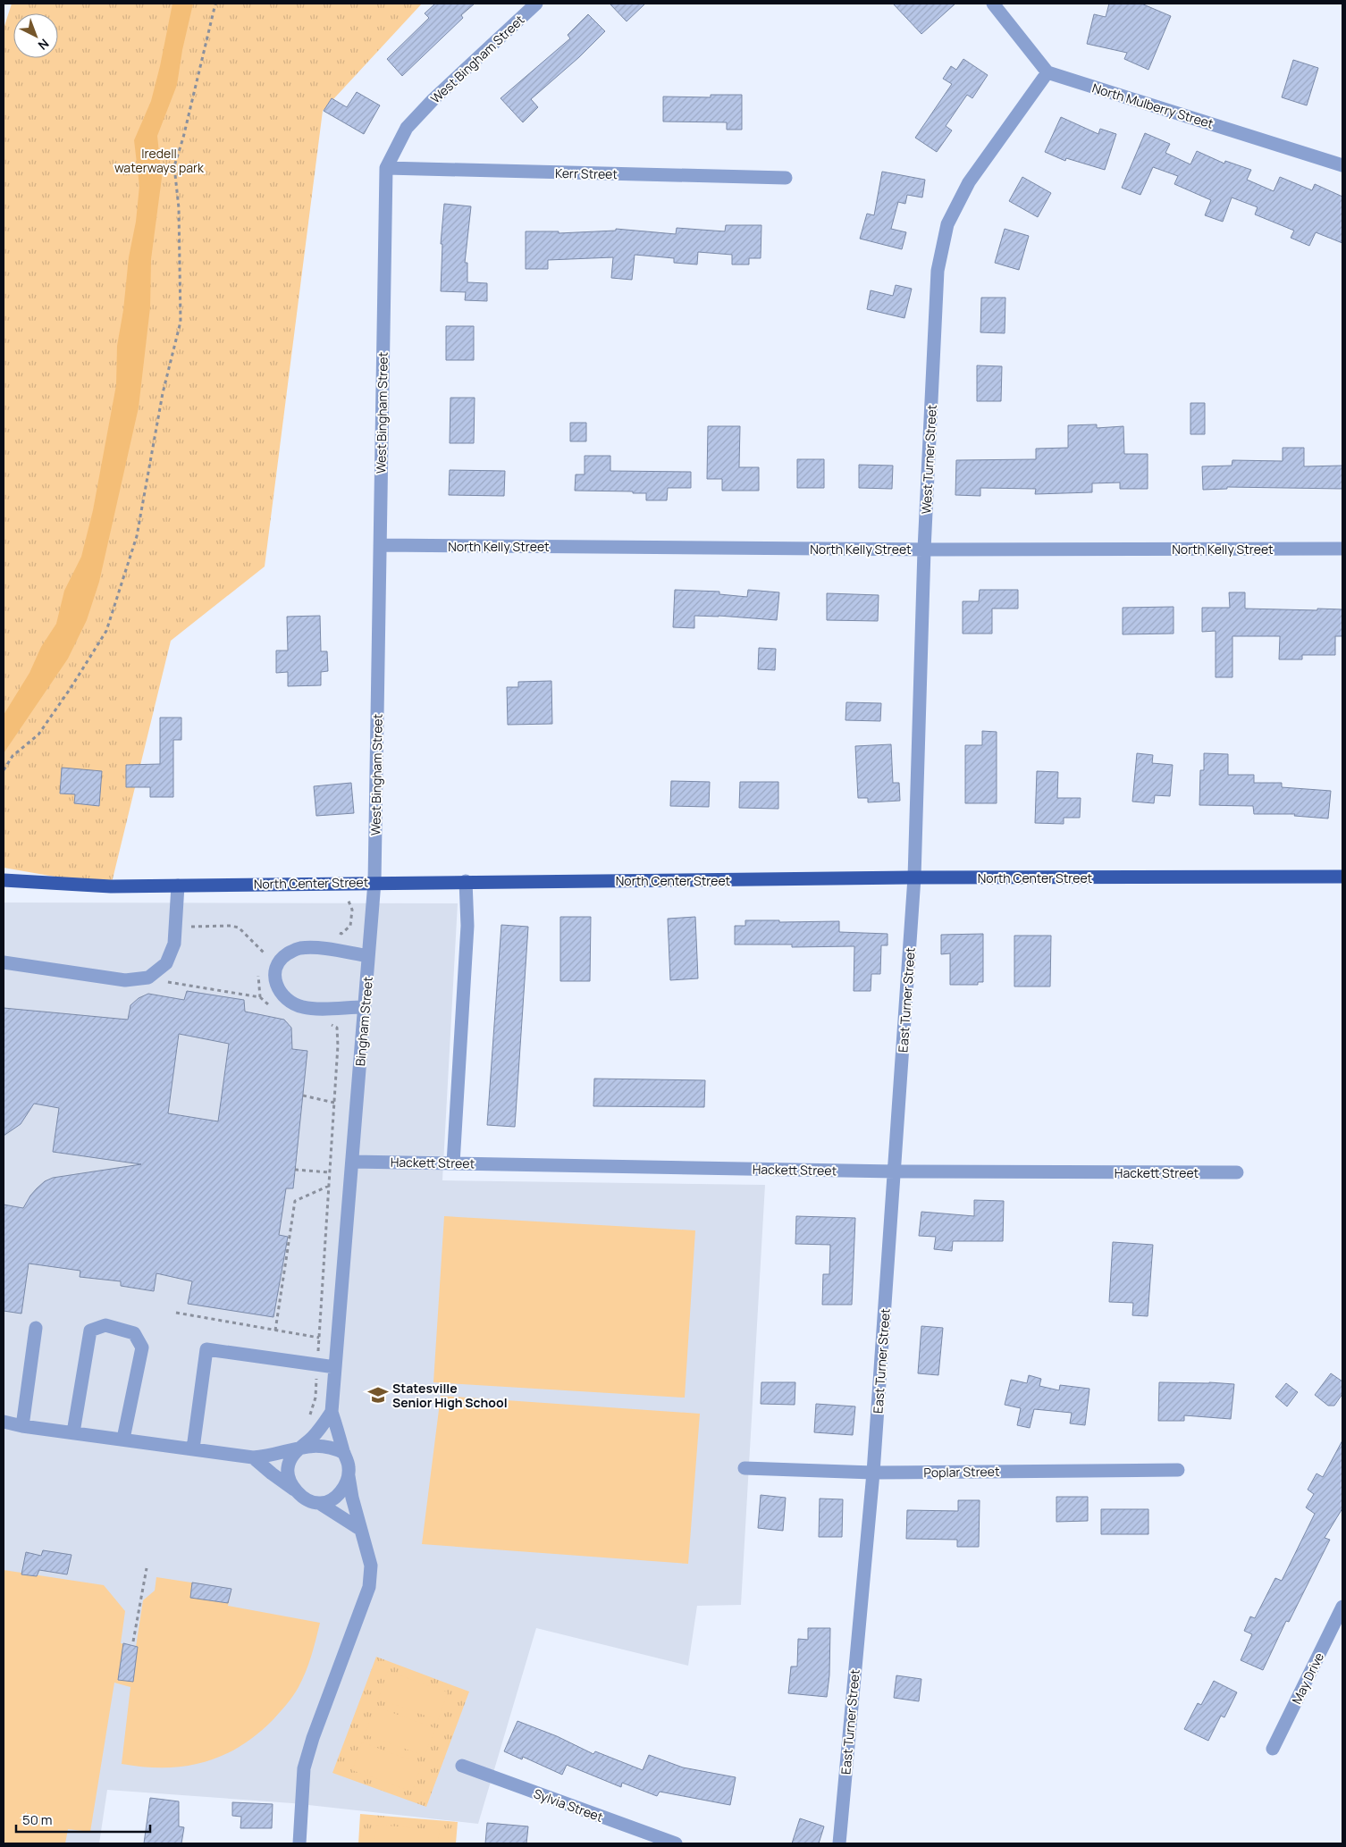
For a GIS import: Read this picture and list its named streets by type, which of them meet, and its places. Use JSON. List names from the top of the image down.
{
  "streets": {
    "main road": ["North Center Street"],
    "street": [
      "West Bingham Street",
      "North Mulberry Street",
      "Kerr Street",
      "West Turner Street",
      "North Kelly Street",
      "East Turner Street",
      "Bingham Street",
      "Hackett Street",
      "Poplar Street",
      "May Drive",
      "Sylvia Street"
    ]
  },
  "crossings": [
    ["West Bingham Street", "Kerr Street"],
    ["West Bingham Street", "North Kelly Street"],
    ["West Bingham Street", "North Center Street"],
    ["West Bingham Street", "Bingham Street"],
    ["North Mulberry Street", "West Turner Street"],
    ["West Turner Street", "North Kelly Street"],
    ["West Turner Street", "North Center Street"],
    ["West Turner Street", "East Turner Street"],
    ["North Center Street", "East Turner Street"],
    ["North Center Street", "Bingham Street"],
    ["East Turner Street", "Hackett Street"],
    ["East Turner Street", "Poplar Street"],
    ["Bingham Street", "Hackett Street"]
  ],
  "parks": ["Iredell waterways park"],
  "places": {
    "school or university": ["Statesville Senior High School"]
  },
  "scale_bar": "50 m",
  "north": "bottom right"
}
